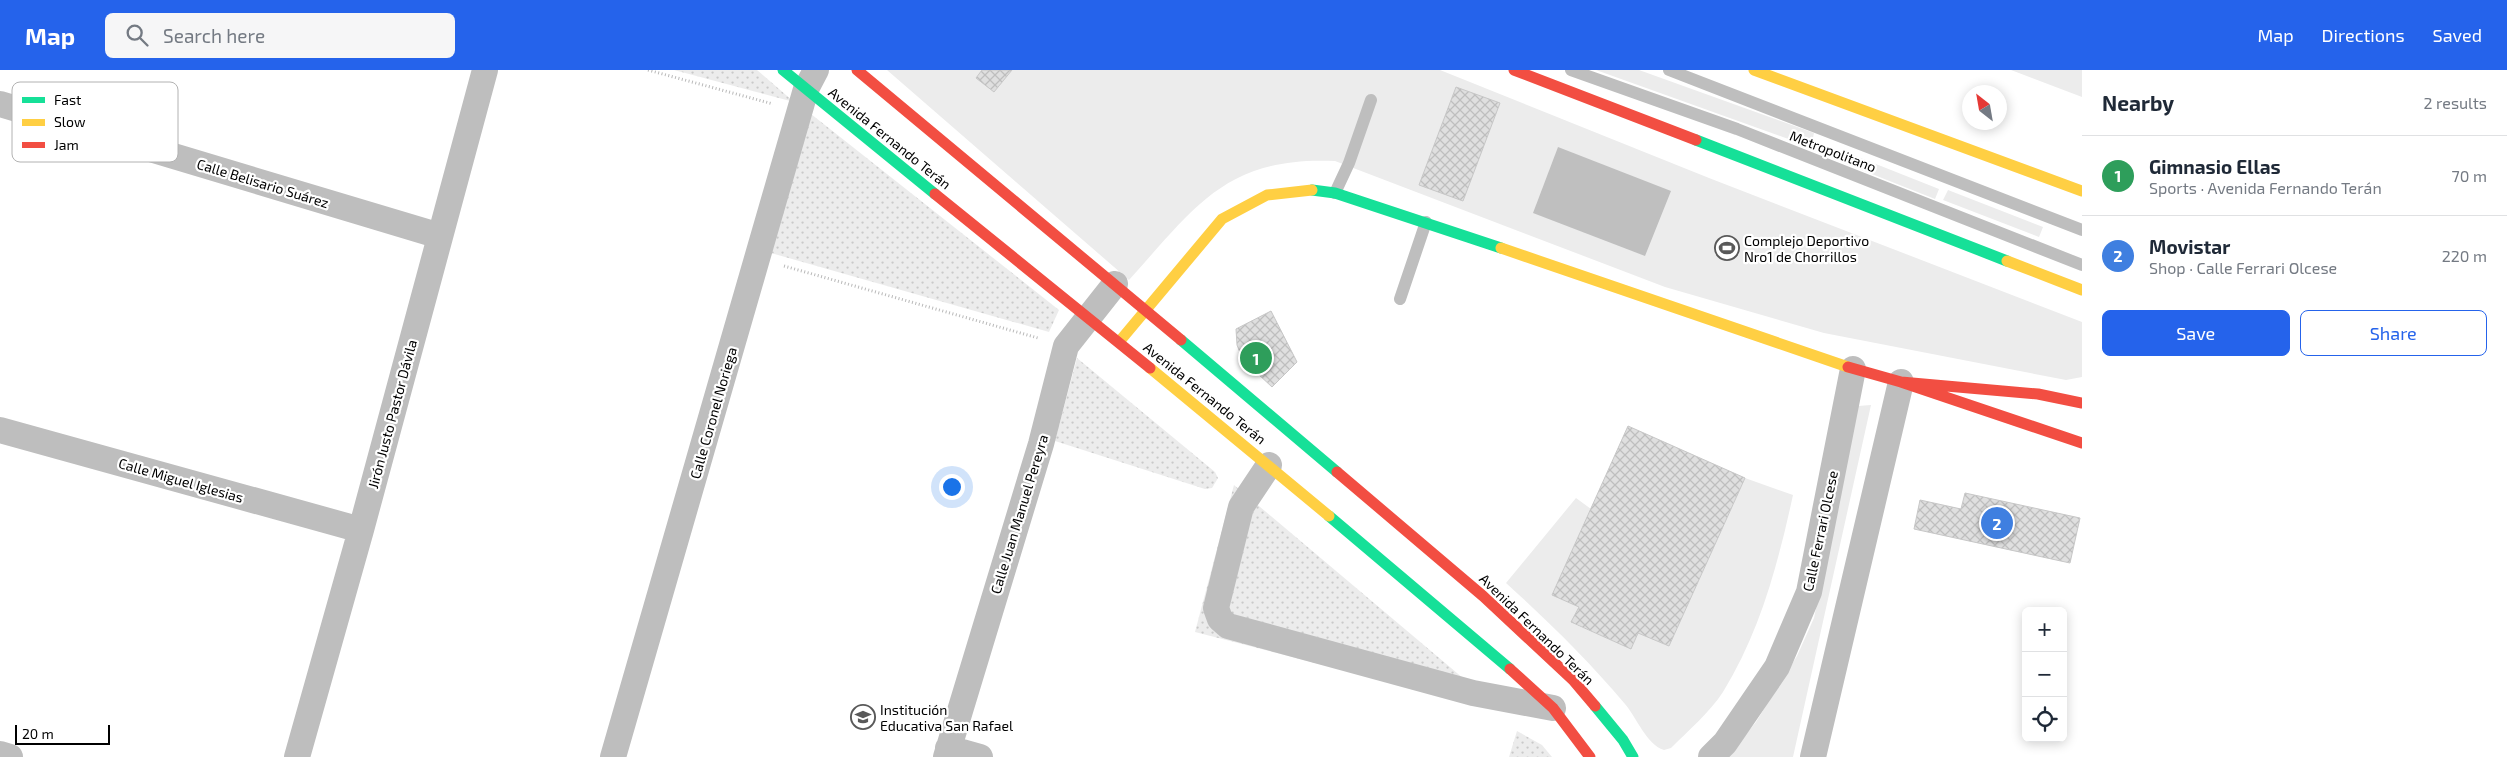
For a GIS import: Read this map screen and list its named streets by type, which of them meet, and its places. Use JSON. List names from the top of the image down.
{
  "streets": {
    "main road": ["Avenida Fernando Terán"],
    "street": [
      "Calle Belisario Suárez",
      "Calle Coronel Noriega",
      "Jirón Justo Pastor Dávila",
      "Calle Miguel Iglesias",
      "Calle Juan Manuel Pereyra",
      "Calle Ferrari Olcese"
    ],
    "lane": ["Metropolitano"]
  },
  "crossings": [
    ["Avenida Fernando Terán", "Calle Coronel Noriega"],
    ["Avenida Fernando Terán", "Calle Juan Manuel Pereyra"],
    ["Calle Belisario Suárez", "Jirón Justo Pastor Dávila"],
    ["Jirón Justo Pastor Dávila", "Calle Miguel Iglesias"]
  ],
  "places": {
    "sports": ["Complejo Deportivo Nro1 de Chorrillos"],
    "school or university": ["Institución Educativa San Rafael"]
  },
  "legend": ["Fast", "Slow", "Jam"],
  "scale_bar": "20 m",
  "north": "top left",
  "page": {
    "header": "Map",
    "search": "Search here",
    "nav": ["Map", "Directions", "Saved"],
    "heading": ["Nearby", "2 results"],
    "list": [
      {
        "mark": "1",
        "name": "Gimnasio Ellas",
        "note": "Sports · Avenida Fernando Terán",
        "value": "70 m"
      },
      {
        "mark": "2",
        "name": "Movistar",
        "note": "Shop · Calle Ferrari Olcese",
        "value": "220 m"
      }
    ],
    "buttons": ["Save", "Share"],
    "pins": ["1", "2"],
    "map_buttons": ["+", "−"],
    "scale": "20 m"
  }
}
